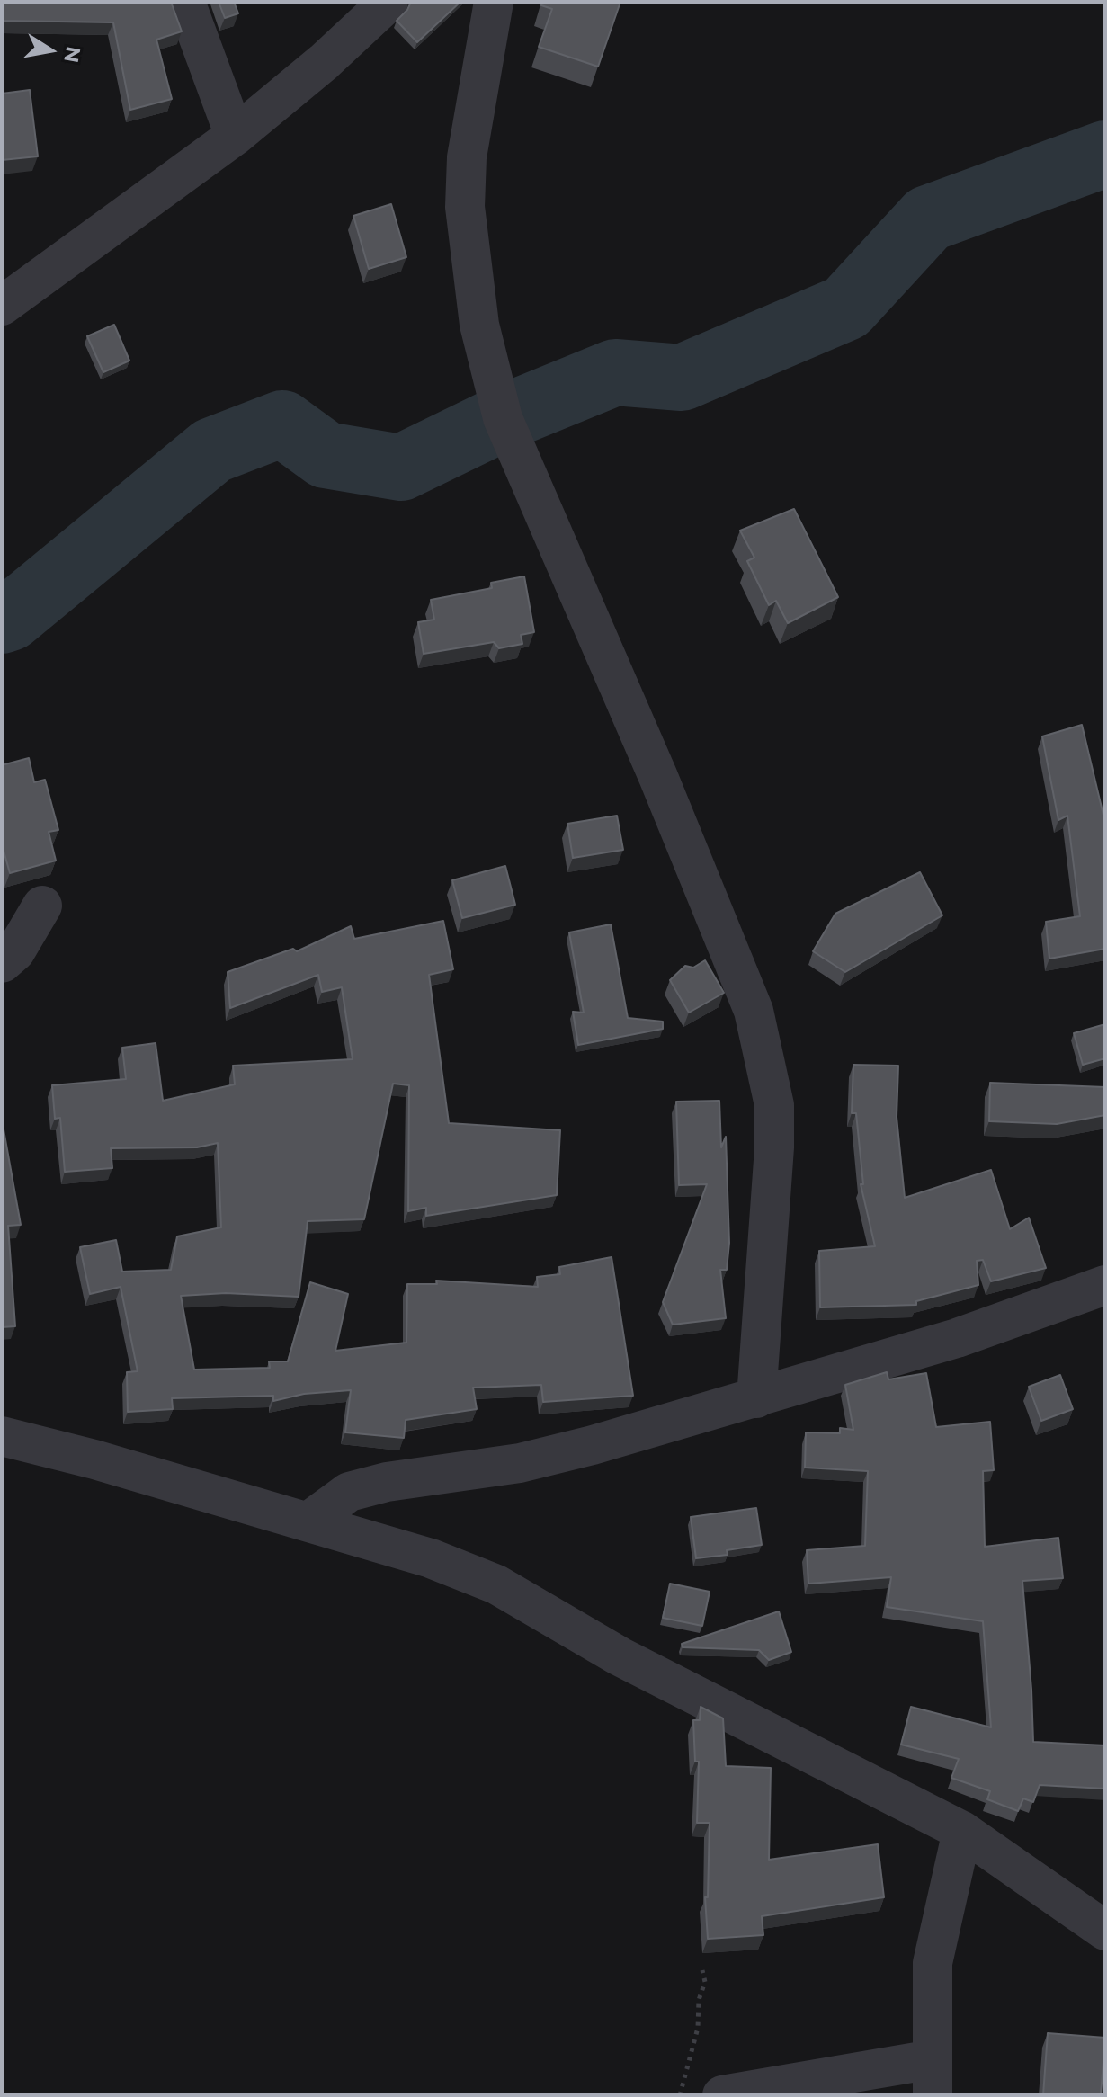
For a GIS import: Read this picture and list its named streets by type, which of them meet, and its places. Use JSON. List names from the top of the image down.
{
  "north": "right"
}
